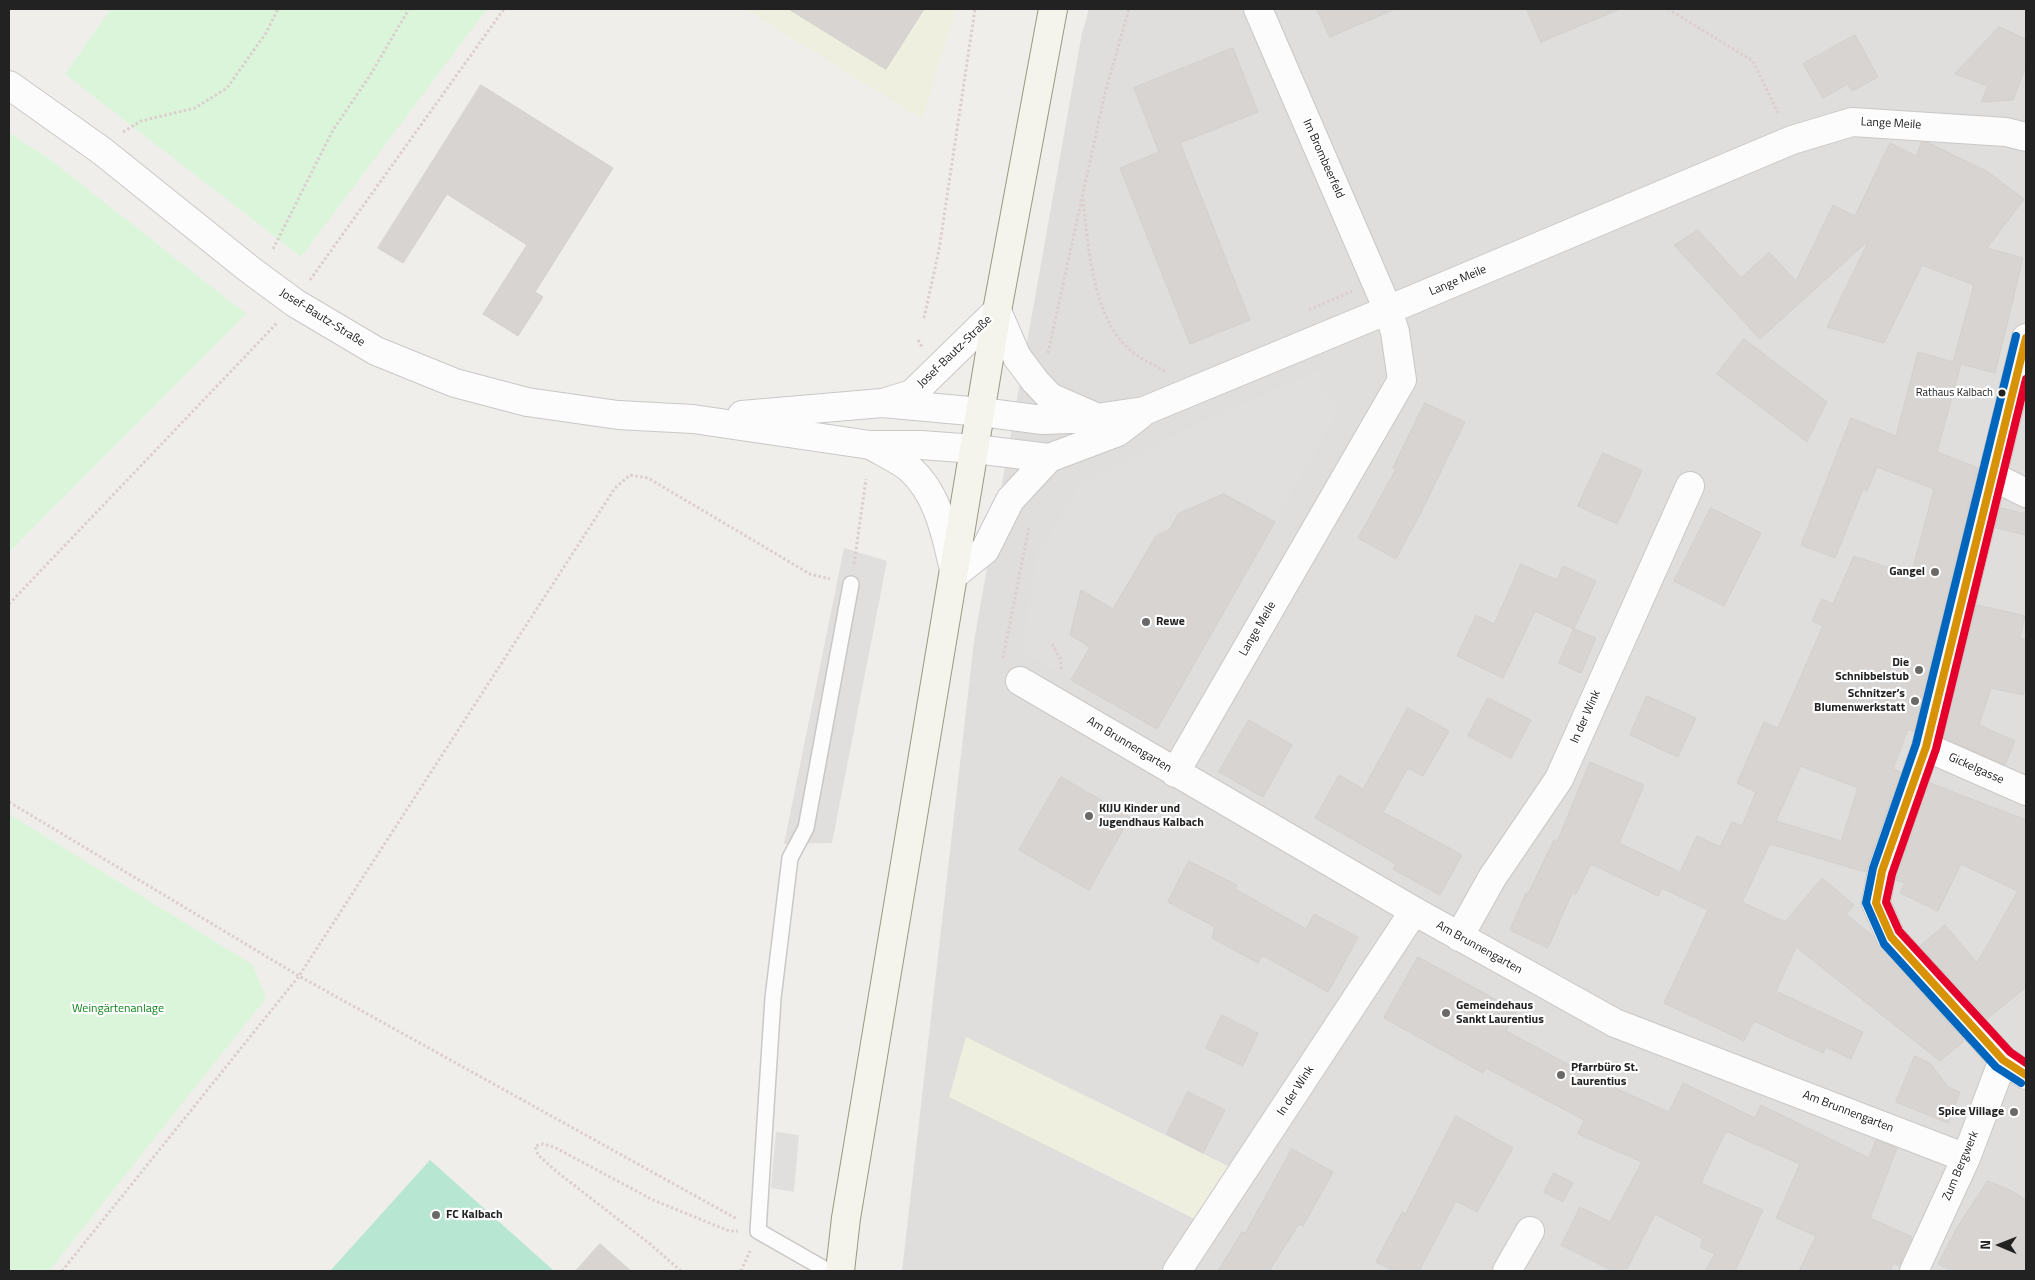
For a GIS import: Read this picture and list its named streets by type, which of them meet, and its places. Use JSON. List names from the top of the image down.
{
  "streets": {
    "street": [
      "Lange Meile",
      "Im Brombeerfeld",
      "Josef-Bautz-Straße",
      "In der Wink",
      "Am Brunnengarten",
      "Gickelgasse",
      "Zum Bergwerk"
    ]
  },
  "crossings": [
    ["Lange Meile", "Im Brombeerfeld"],
    ["Lange Meile", "Josef-Bautz-Straße"],
    ["Lange Meile", "Am Brunnengarten"],
    ["Im Brombeerfeld", "Josef-Bautz-Straße"],
    ["In der Wink", "Am Brunnengarten"],
    ["Am Brunnengarten", "Zum Bergwerk"]
  ],
  "parks": ["Weingärtenanlage"],
  "places": [
    "Rathaus Kalbach",
    "Gangel",
    "Rewe",
    "Die Schnibbelstub",
    "Schnitzer’s Blumenwerkstatt",
    "KIJU Kinder und Jugendhaus Kalbach",
    "Gemeindehaus Sankt Laurentius",
    "Pfarrbüro St. Laurentius",
    "Spice Village",
    "FC Kalbach"
  ],
  "north": "left"
}
